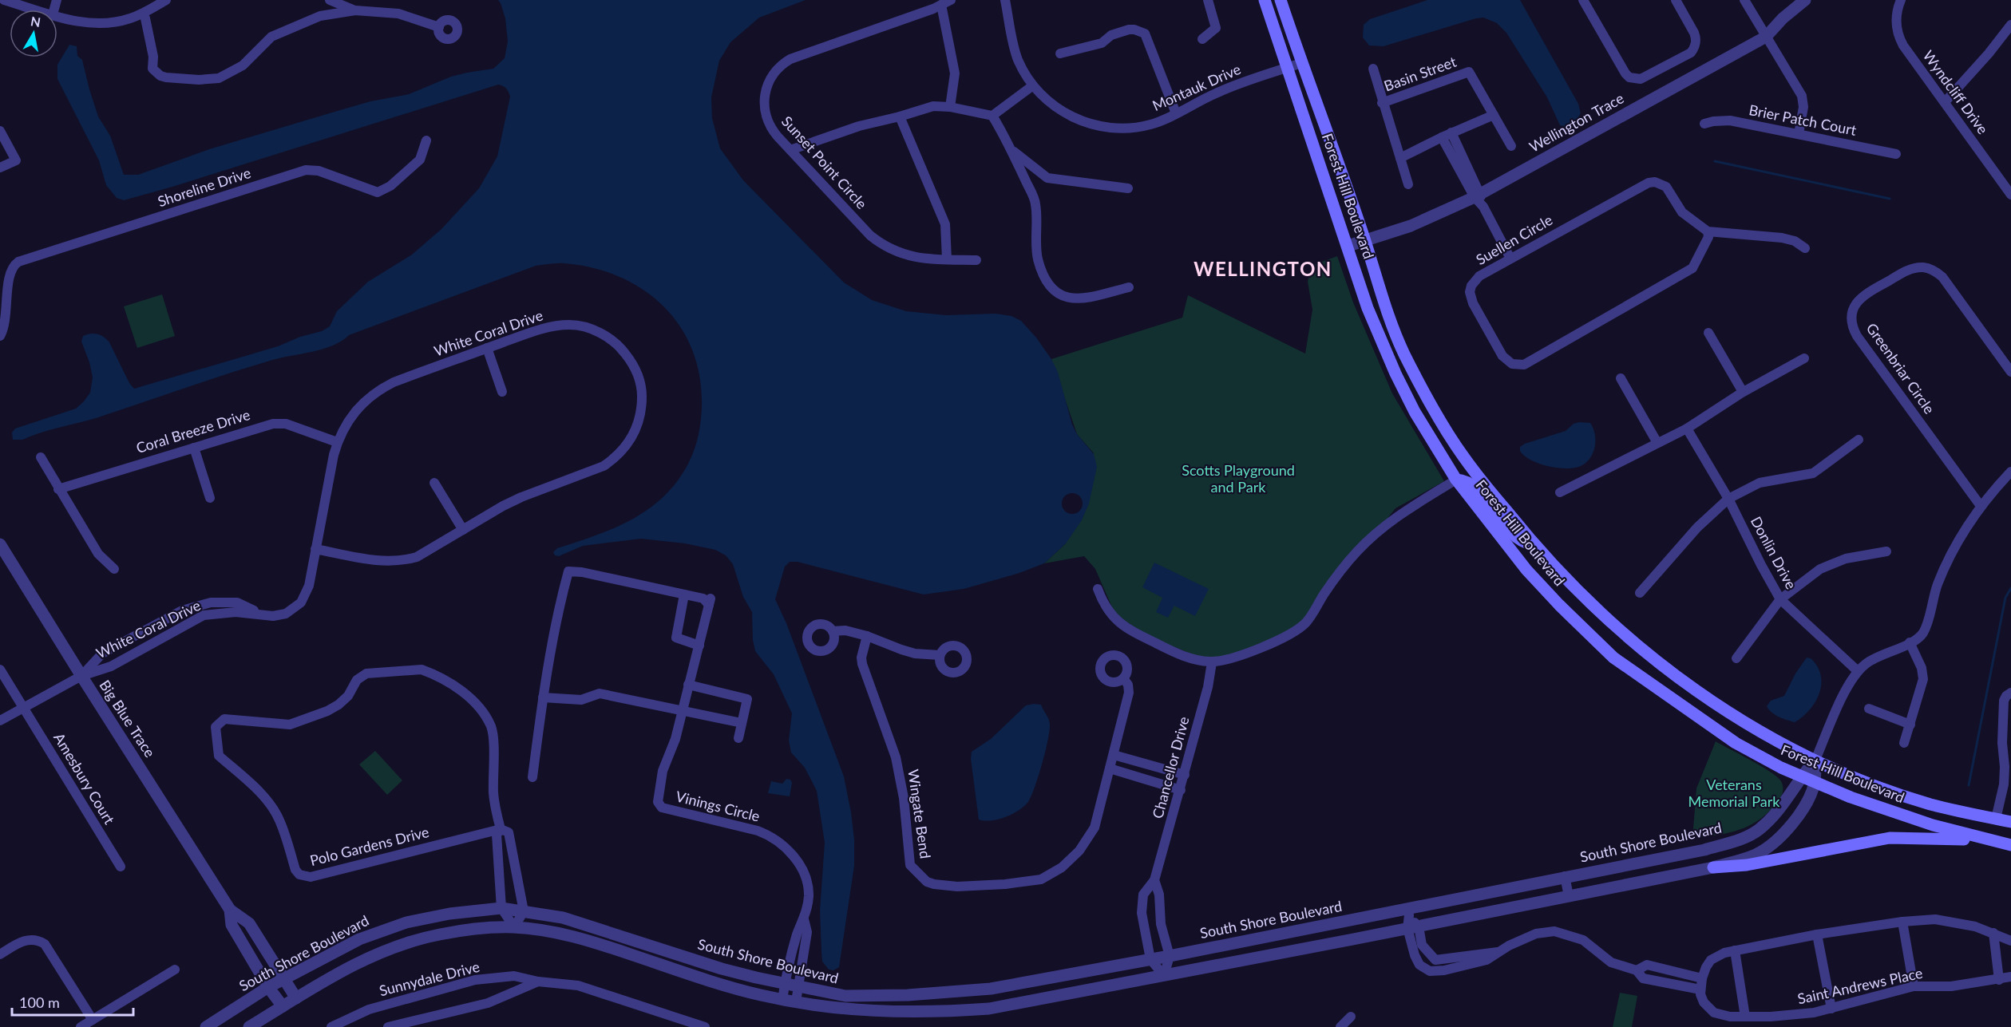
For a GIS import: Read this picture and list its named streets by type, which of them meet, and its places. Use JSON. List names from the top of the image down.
{
  "streets": {
    "main road": ["Forest Hill Boulevard"],
    "street": [
      "Basin Street",
      "Montauk Drive",
      "Wyndcliff Drive",
      "Brier Patch Court",
      "Wellington Trace",
      "Sunset Point Circle",
      "Shoreline Drive",
      "Suellen Circle",
      "White Coral Drive",
      "Greenbriar Circle",
      "Coral Breeze Drive",
      "Donlin Drive",
      "Big Blue Trace",
      "Chancellor Drive",
      "Amesbury Court",
      "Vinings Circle",
      "Wingate Bend",
      "South Shore Boulevard",
      "Polo Gardens Drive",
      "Sunnydale Drive",
      "Saint Andrews Place"
    ]
  },
  "crossings": [
    ["Montauk Drive", "Forest Hill Boulevard"],
    ["Wellington Trace", "Forest Hill Boulevard"],
    ["Forest Hill Boulevard", "South Shore Boulevard"],
    ["White Coral Drive", "Coral Breeze Drive"],
    ["White Coral Drive", "Big Blue Trace"],
    ["Big Blue Trace", "South Shore Boulevard"],
    ["Chancellor Drive", "South Shore Boulevard"],
    ["Vinings Circle", "South Shore Boulevard"],
    ["South Shore Boulevard", "Polo Gardens Drive"]
  ],
  "districts": ["WELLINGTON"],
  "parks": ["Scotts Playground and Park", "Veterans Memorial Park"],
  "scale_bar": "100 m",
  "north": "top"
}
